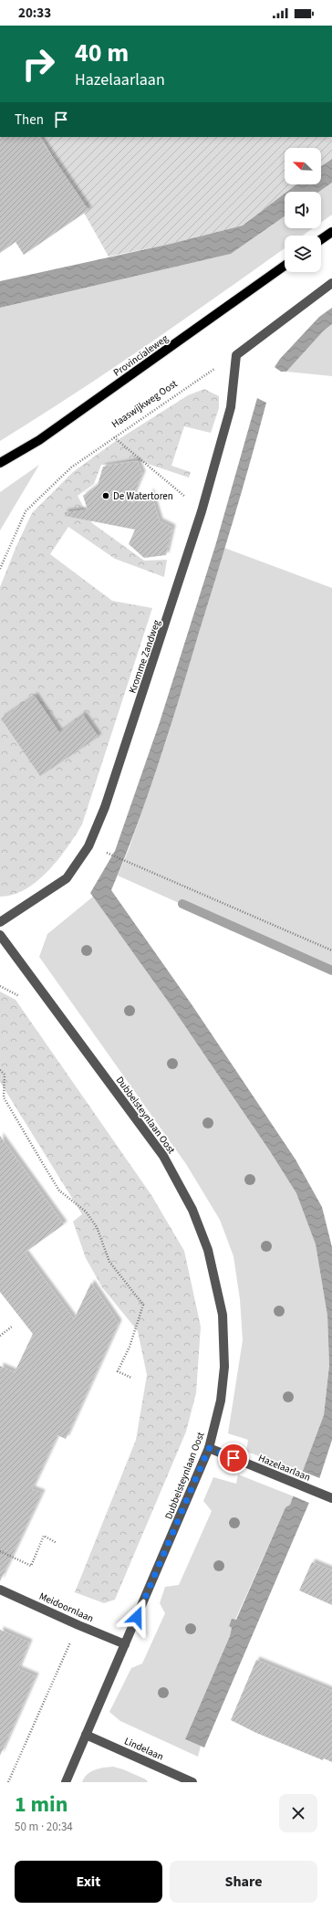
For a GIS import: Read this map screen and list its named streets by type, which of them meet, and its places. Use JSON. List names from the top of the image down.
{
  "streets": {
    "main road": ["Provincialeweg"],
    "street": [
      "Kromme Zandweg",
      "Dubbelsteynlaan Oost",
      "Hazelaarlaan",
      "Meidoornlaan",
      "Lindelaan"
    ],
    "path": ["Haaswijkweg Oost"]
  },
  "crossings": [
    ["Haaswijkweg Oost", "Kromme Zandweg"],
    ["Dubbelsteynlaan Oost", "Hazelaarlaan"],
    ["Dubbelsteynlaan Oost", "Meidoornlaan"],
    ["Dubbelsteynlaan Oost", "Lindelaan"]
  ],
  "places": ["De Watertoren"],
  "north": "top left",
  "page": {
    "status": "20:33",
    "turn": ["40 m", "Hazelaarlaan"],
    "then": "Then",
    "heading": ["1 min", "50 m · 20:34"],
    "buttons": ["Exit", "Share"]
  }
}
